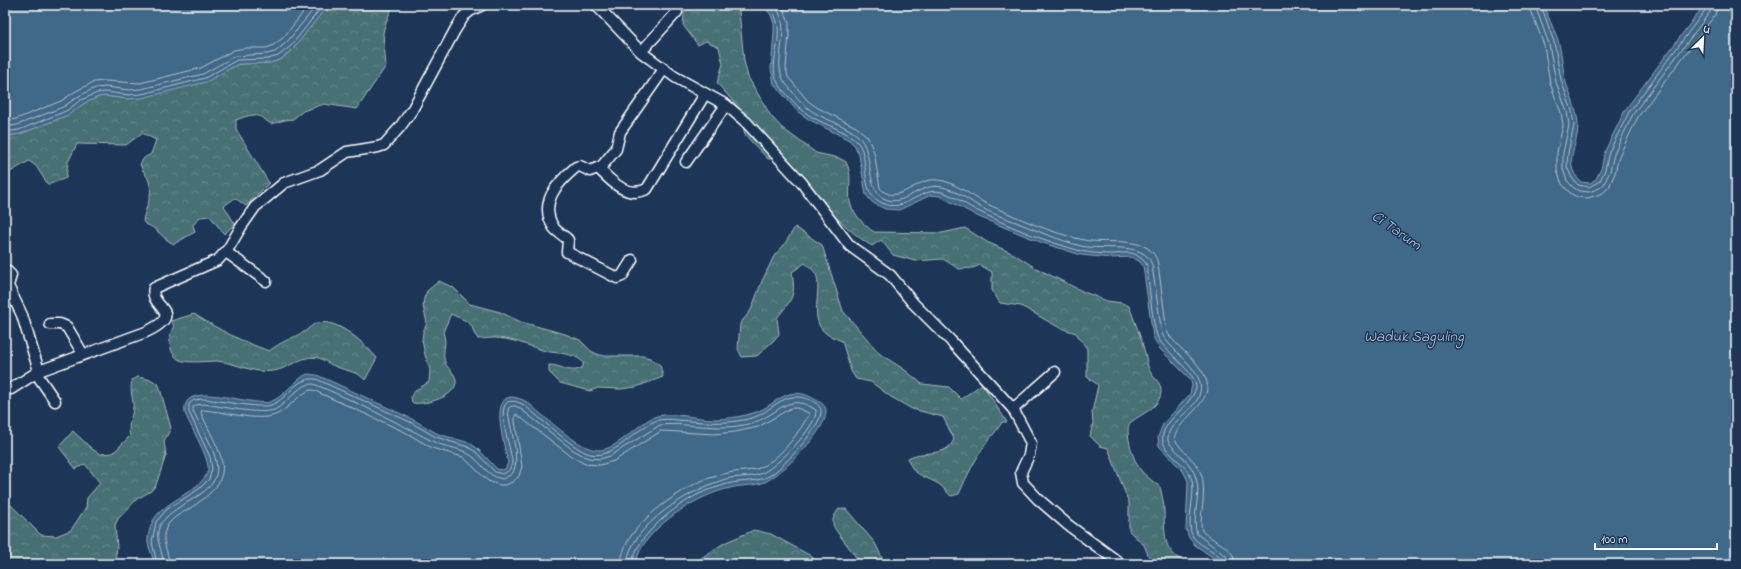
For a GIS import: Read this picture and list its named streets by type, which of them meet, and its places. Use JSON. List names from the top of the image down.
{
  "water": ["Ci Tarum", "Waduk Saguling"],
  "scale_bar": "100 m",
  "north": "top right"
}
